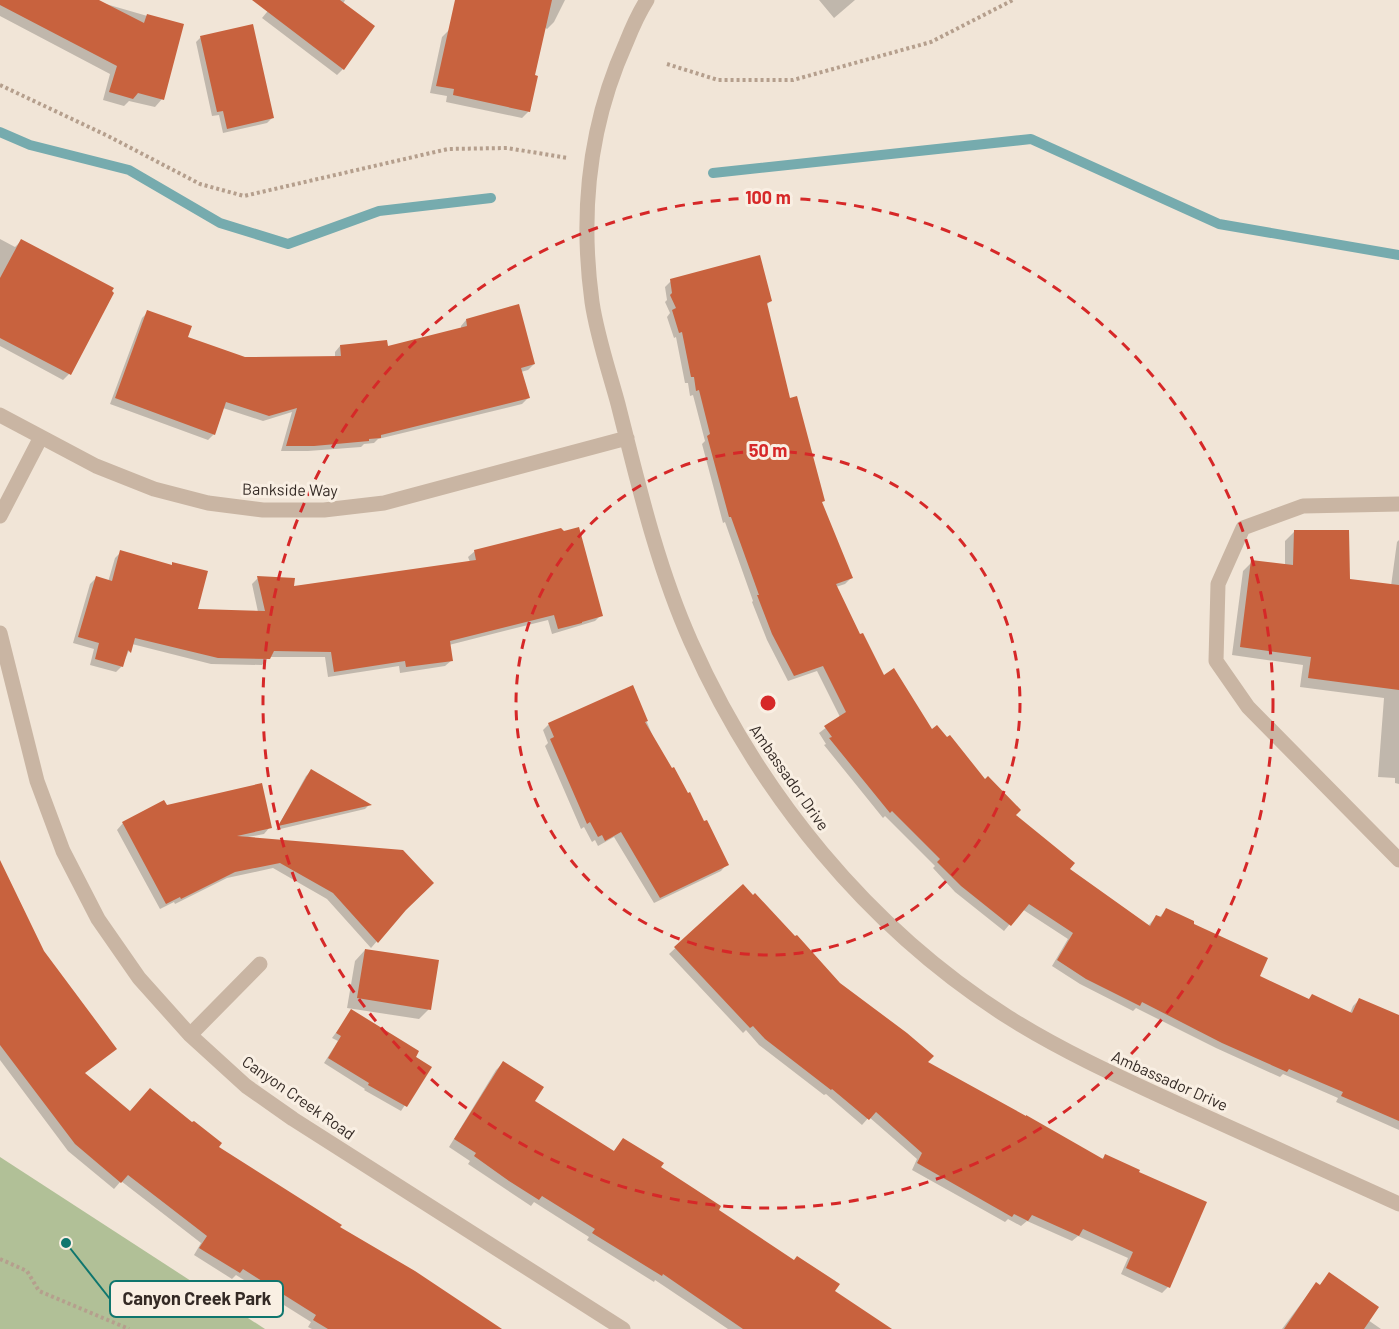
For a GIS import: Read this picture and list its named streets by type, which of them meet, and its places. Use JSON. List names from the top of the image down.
{
  "streets": {
    "street": ["Bankside Way", "Ambassador Drive", "Canyon Creek Road"]
  },
  "crossings": [
    ["Bankside Way", "Ambassador Drive"]
  ],
  "places": ["Canyon Creek Park"],
  "rings": ["100 m", "50 m"]
}
